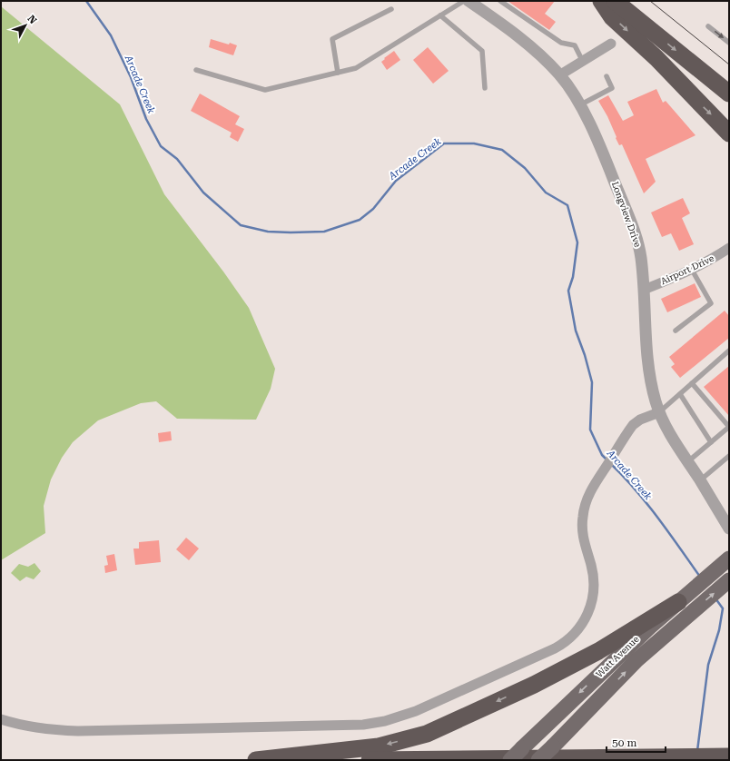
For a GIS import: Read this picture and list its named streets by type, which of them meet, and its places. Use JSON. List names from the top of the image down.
{
  "streets": {
    "main road": ["Watt Avenue"],
    "street": ["Longview Drive", "Airport Drive"]
  },
  "crossings": [
    ["Longview Drive", "Airport Drive"]
  ],
  "water": ["Arcade Creek"],
  "scale_bar": "50 m",
  "north": "top right"
}
